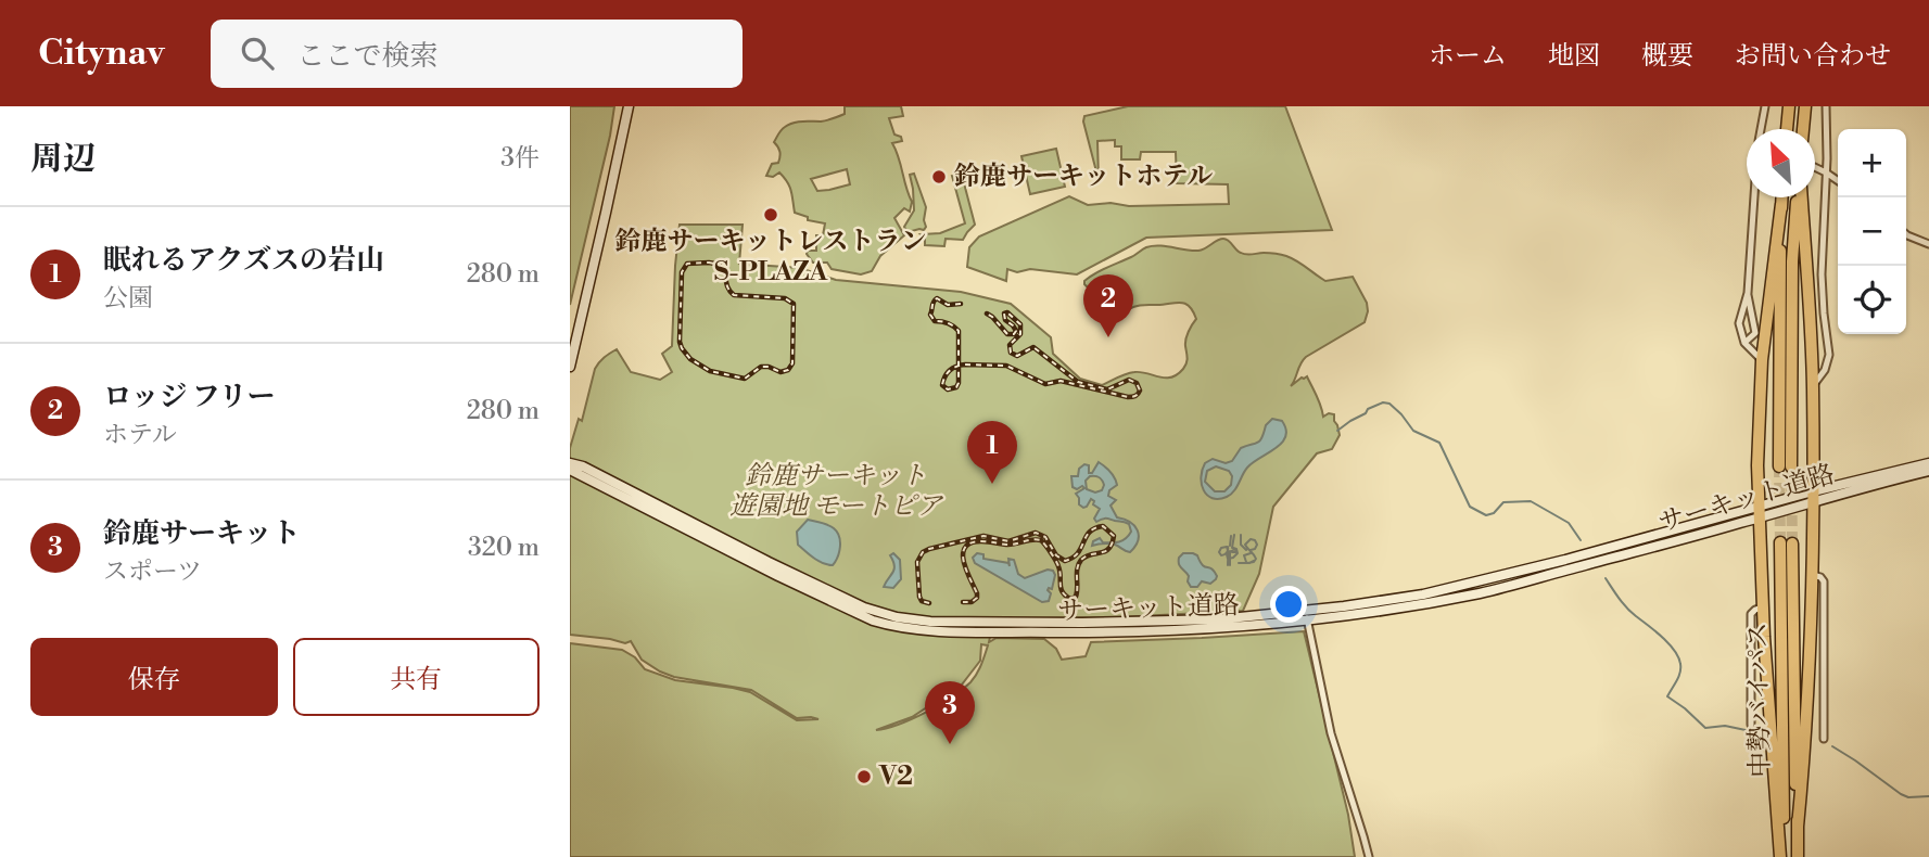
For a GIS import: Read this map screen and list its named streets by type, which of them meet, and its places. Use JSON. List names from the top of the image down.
{
  "streets": {
    "highway": ["中勢バイパス"],
    "street": ["サーキット道路"]
  },
  "parks": ["鈴鹿サーキット 遊園地 モートピア"],
  "places": ["鈴鹿サーキットホテル", "鈴鹿サーキットレストラン S-PLAZA", "V2"],
  "north": "top left",
  "page": {
    "header": "Citynav",
    "search": "ここで検索",
    "nav": [
      "ホーム",
      "地図",
      "概要",
      "お問い合わせ"
    ],
    "heading": ["周辺", "3件"],
    "map_buttons": ["+", "−"],
    "list": [
      {
        "mark": "1",
        "name": "眠れるアクズスの岩山",
        "note": "公園",
        "value": "280 m"
      },
      {
        "mark": "2",
        "name": "ロッジ フリー",
        "note": "ホテル",
        "value": "280 m"
      },
      {
        "mark": "3",
        "name": "鈴鹿サーキット",
        "note": "スポーツ",
        "value": "320 m"
      }
    ],
    "pins": ["2", "1", "3"],
    "buttons": ["保存", "共有"]
  }
}
